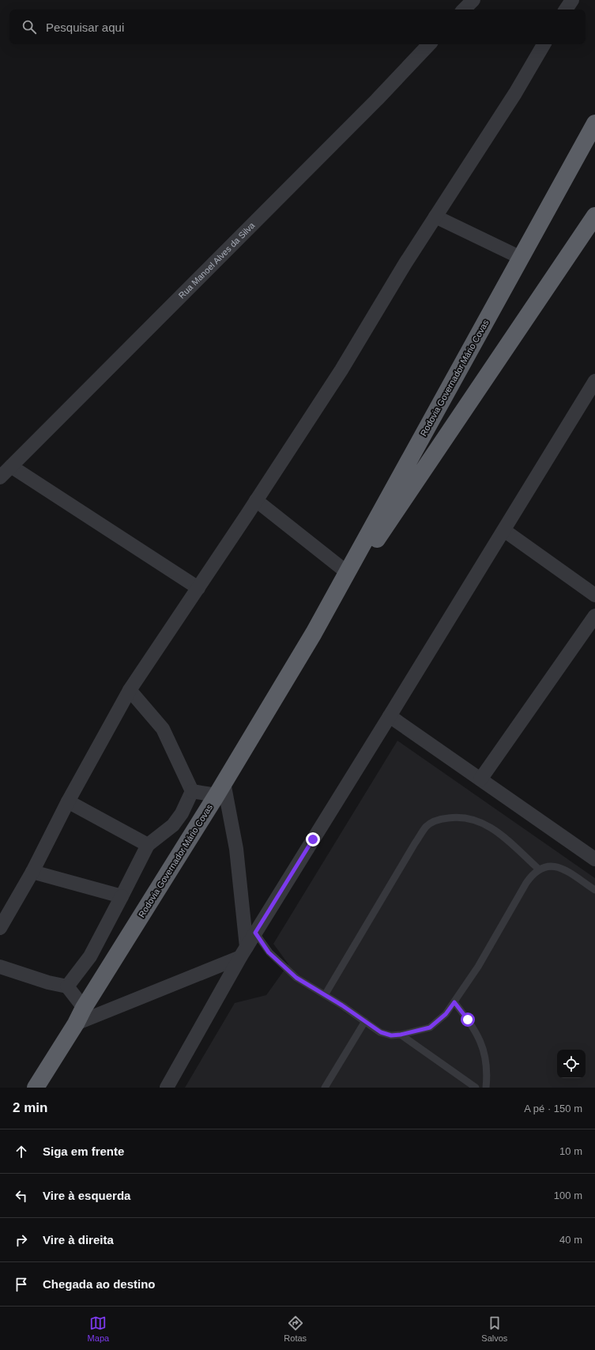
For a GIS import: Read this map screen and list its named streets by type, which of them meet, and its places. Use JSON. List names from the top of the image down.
{
  "streets": {
    "highway": ["Rodovia Governador Mário Covas"],
    "street": ["Rua Manoel Alves da Silva"]
  },
  "page": {
    "search": "Pesquisar aqui",
    "heading": ["2 min", "A pé · 150 m"],
    "list": [
      ["Siga em frente", "10 m"],
      ["Vire à esquerda", "100 m"],
      ["Vire à direita", "40 m"],
      "Chegada ao destino"
    ],
    "nav": ["Mapa", "Rotas", "Salvos"]
  }
}
